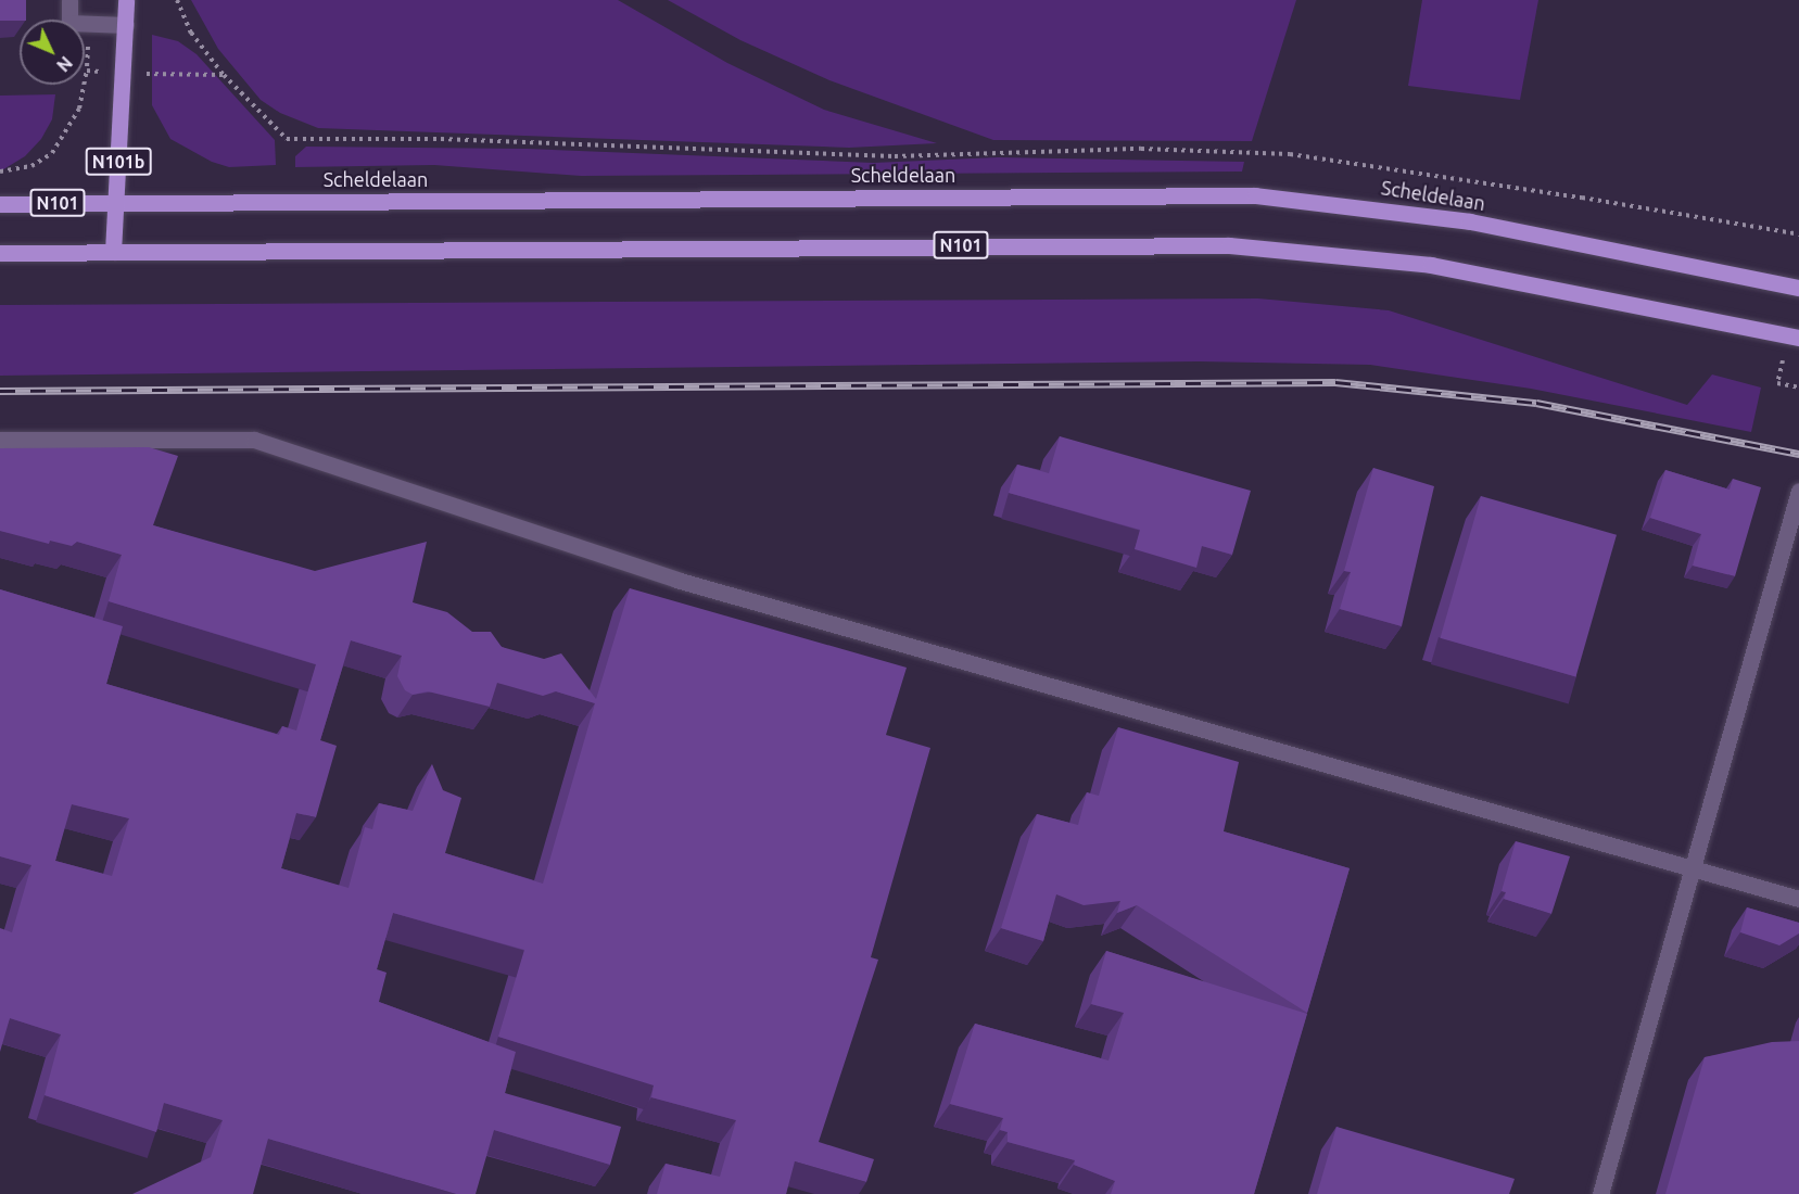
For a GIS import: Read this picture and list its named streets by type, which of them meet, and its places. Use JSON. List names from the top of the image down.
{
  "streets": {
    "main road": ["N101b", "Scheldelaan", "N101"]
  },
  "crossings": [
    ["N101b", "Scheldelaan"],
    ["N101b", "N101"]
  ],
  "north": "bottom right"
}
